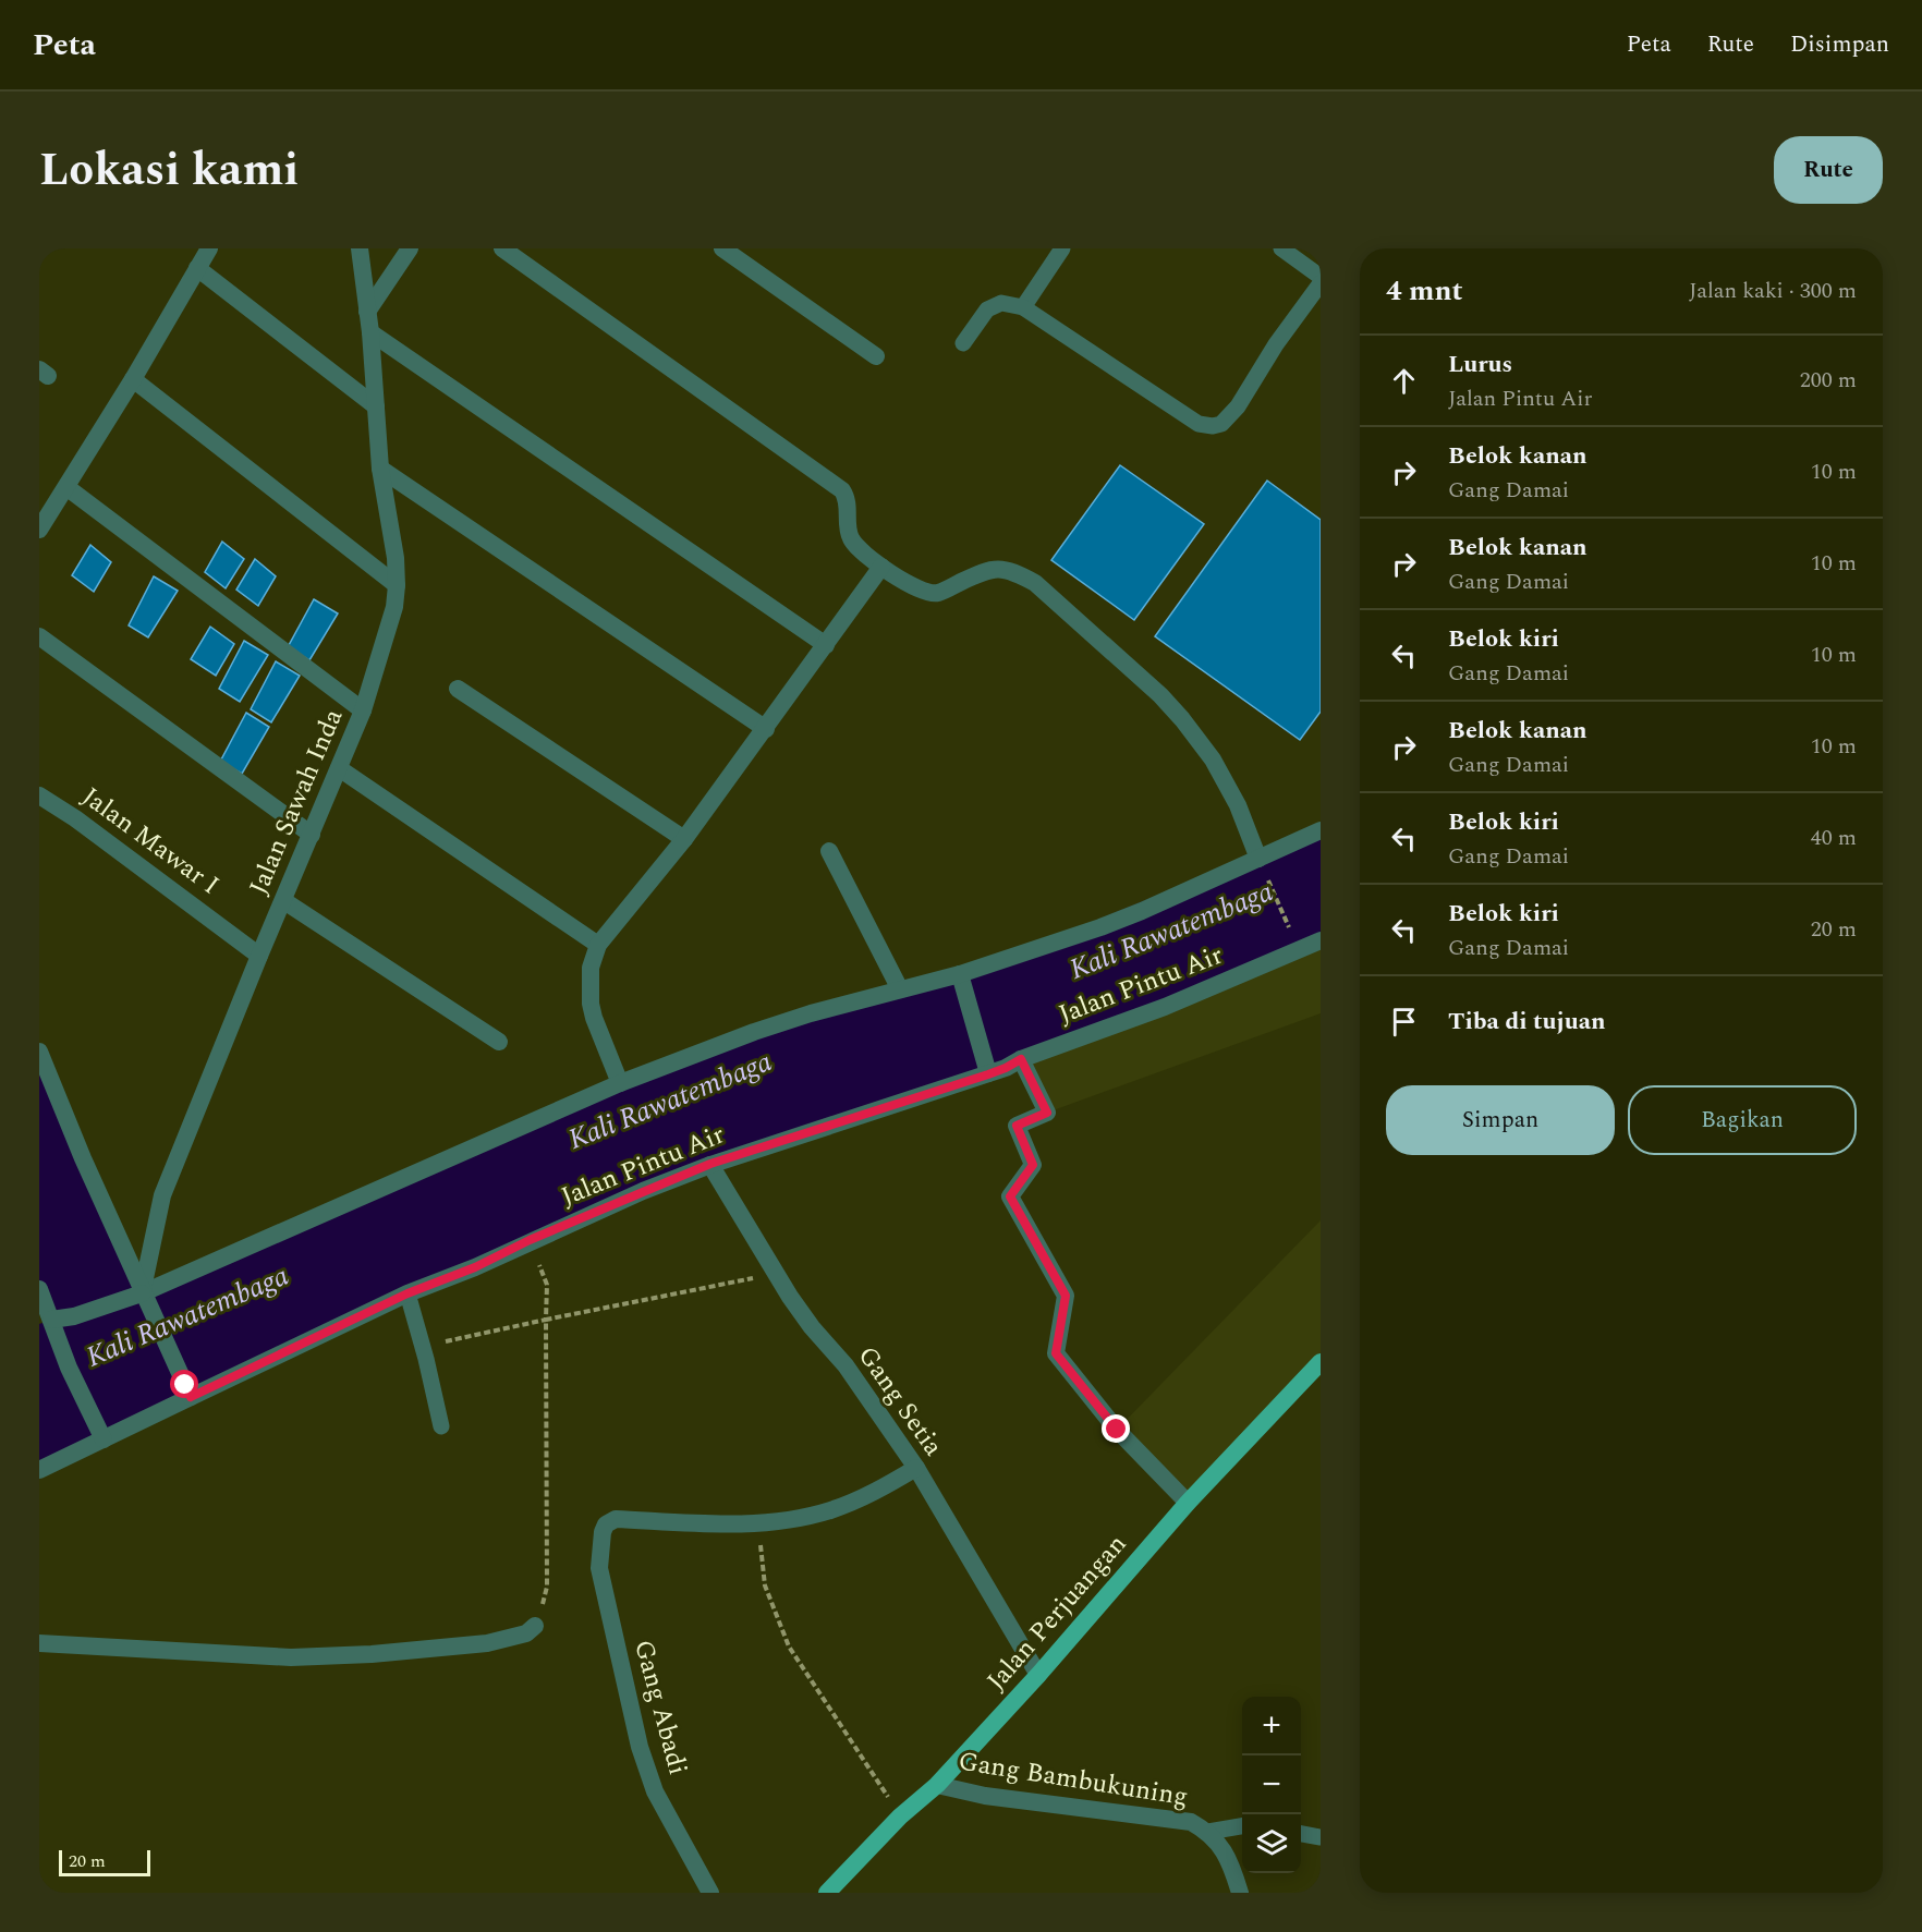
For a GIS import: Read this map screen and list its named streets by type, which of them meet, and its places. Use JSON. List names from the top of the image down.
{
  "streets": {
    "main road": ["Jalan Perjuangan"],
    "street": [
      "Jalan Sawah Inda",
      "Jalan Mawar I",
      "Jalan Pintu Air",
      "Gang Setia",
      "Gang Abadi",
      "Gang Bambukuning"
    ]
  },
  "crossings": [
    ["Jalan Sawah Inda", "Jalan Mawar I"],
    ["Jalan Pintu Air", "Gang Setia"],
    ["Gang Setia", "Jalan Perjuangan"],
    ["Jalan Perjuangan", "Gang Bambukuning"]
  ],
  "water": ["Kali Rawatembaga"],
  "scale_bar": "20 m",
  "page": {
    "header": "Peta",
    "nav": ["Peta", "Rute", "Disimpan"],
    "title": "Lokasi kami",
    "buttons": [
      "Rute",
      ["Simpan", "Bagikan"]
    ],
    "heading": ["4 mnt", "Jalan kaki · 300 m"],
    "list": [
      ["Lurus", "Jalan Pintu Air", "200 m"],
      ["Belok kanan", "Gang Damai", "10 m"],
      ["Belok kanan", "Gang Damai", "10 m"],
      ["Belok kiri", "Gang Damai", "10 m"],
      ["Belok kanan", "Gang Damai", "10 m"],
      ["Belok kiri", "Gang Damai", "40 m"],
      ["Belok kiri", "Gang Damai", "20 m"],
      "Tiba di tujuan"
    ],
    "map_buttons": ["+", "−"],
    "scale": "20 m"
  }
}
